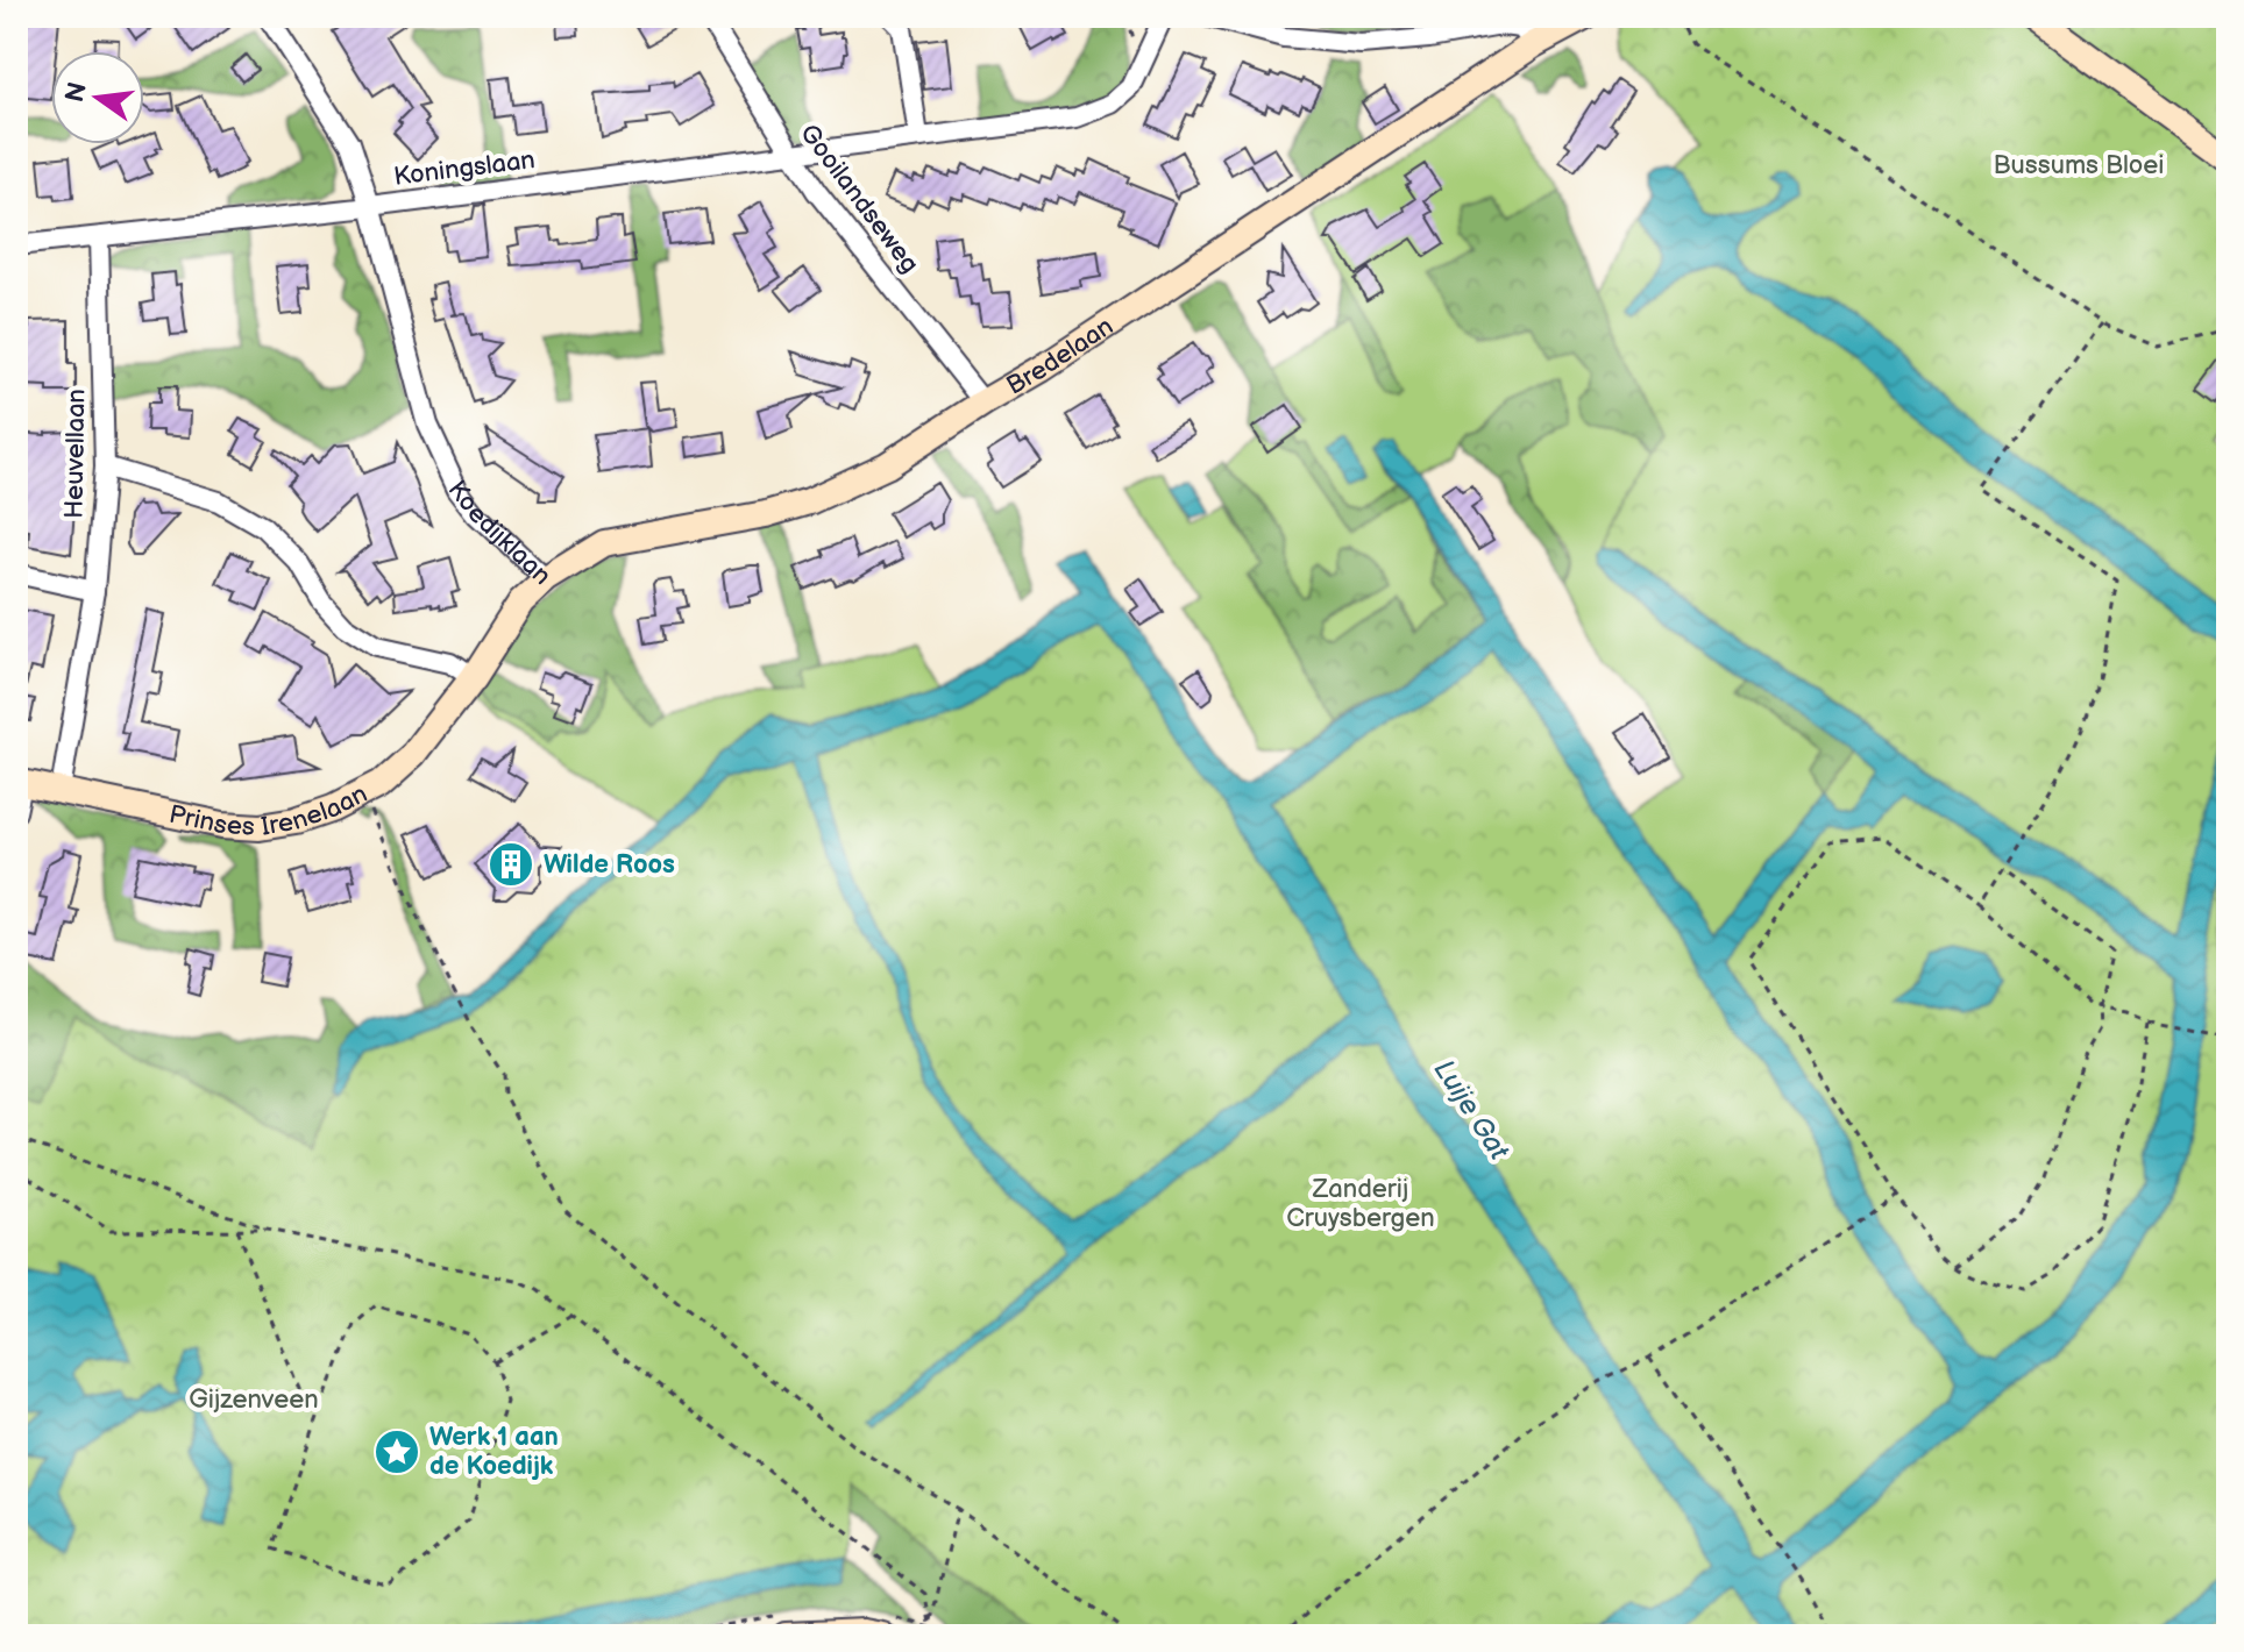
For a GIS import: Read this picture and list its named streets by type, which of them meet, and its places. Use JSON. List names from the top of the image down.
{
  "streets": {
    "main road": ["Bredelaan", "Koedijklaan", "Prinses Irenelaan"],
    "street": ["Koningslaan", "Gooilandseweg", "Heuvellaan"]
  },
  "crossings": [
    ["Koningslaan", "Gooilandseweg"],
    ["Koningslaan", "Heuvellaan"],
    ["Koningslaan", "Koedijklaan"],
    ["Gooilandseweg", "Bredelaan"],
    ["Bredelaan", "Koedijklaan"],
    ["Heuvellaan", "Prinses Irenelaan"],
    ["Koedijklaan", "Prinses Irenelaan"]
  ],
  "water": ["Luije Gat"],
  "parks": ["Bussums Bloei", "Zanderij Cruysbergen", "Gijzenveen"],
  "places": {
    "building": ["Wilde Roos"],
    "place": ["Werk 1 aan de Koedijk"]
  },
  "north": "left"
}
